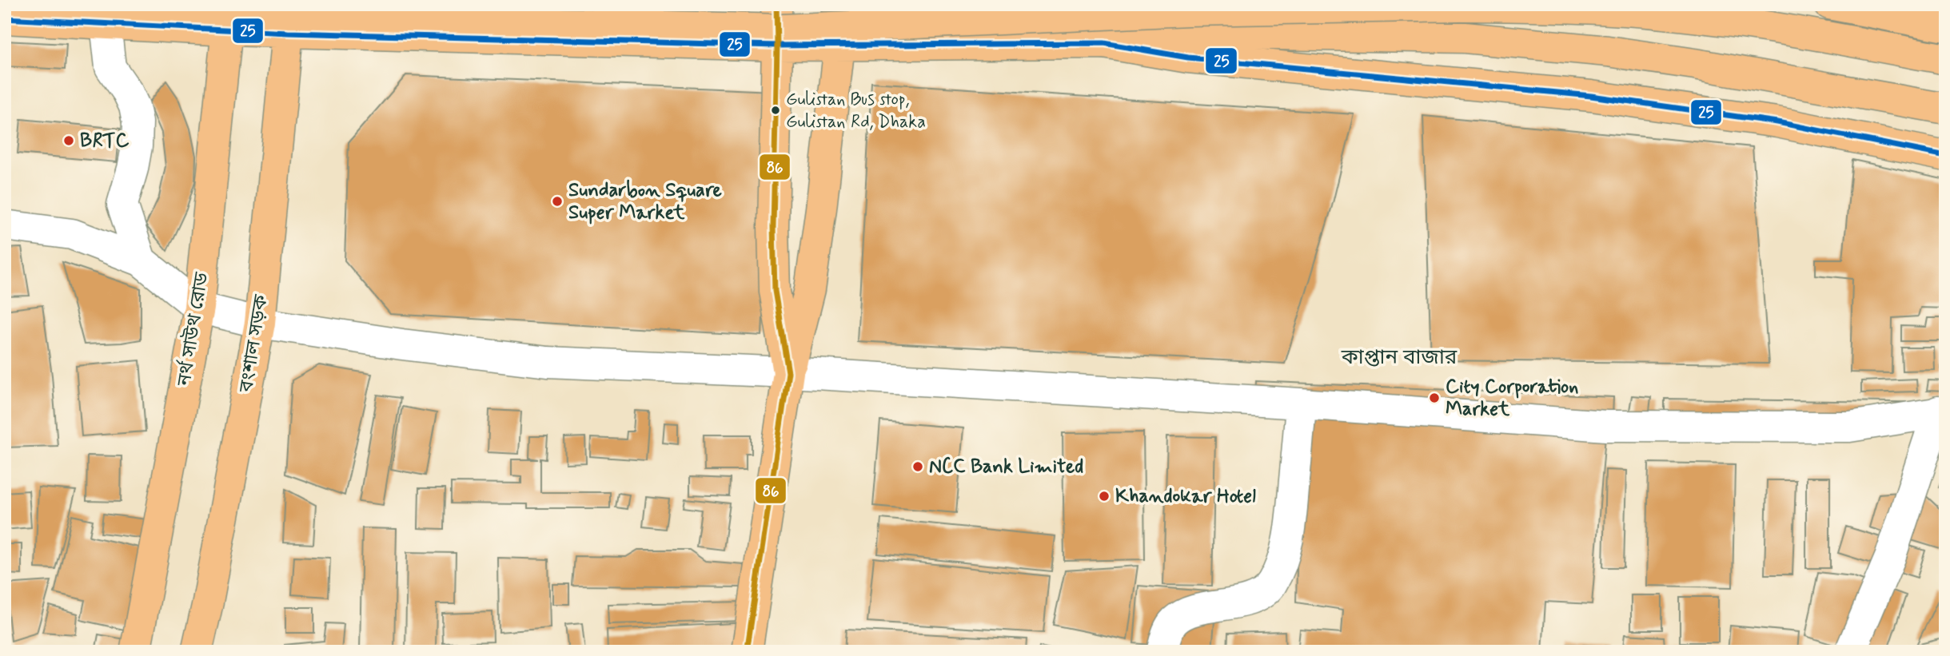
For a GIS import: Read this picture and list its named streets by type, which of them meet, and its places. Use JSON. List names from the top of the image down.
{
  "streets": {
    "main road": ["নর্থ সাউথ রোড", "বংশাল সড়ক"]
  },
  "districts": ["কাপ্তান বাজার"],
  "places": [
    "Gulistan Bus stop, Gulistan Rd, Dhaka",
    "BRTC",
    "Sundarbon Square Super Market",
    "City Corporation Market",
    "NCC Bank Limited",
    "Khandokar Hotel"
  ],
  "lines": ["transit line 86", "transit line 25"]
}
